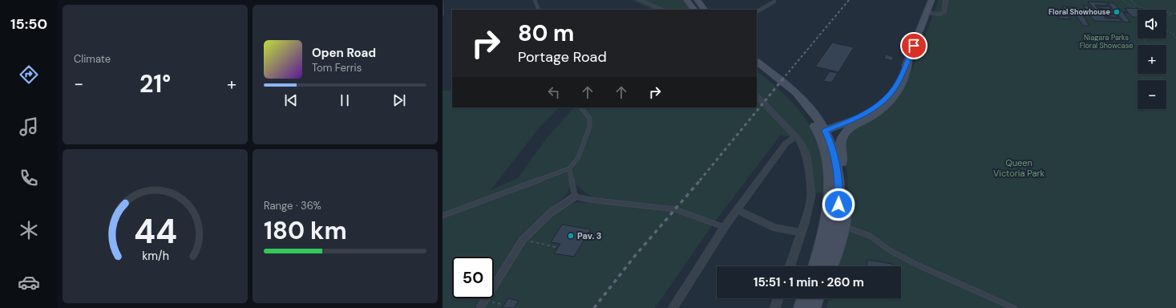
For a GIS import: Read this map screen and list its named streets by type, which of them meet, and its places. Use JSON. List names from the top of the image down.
{
  "parks": ["Niagara Parks Floral Showcase", "Queen Victoria Park"],
  "places": ["Floral Showhouse", "Pav. 3"],
  "page": {
    "tabs": "15:50",
    "tile": [
      "Climate",
      ["Range · 36%", "180 km"]
    ],
    "map_buttons": ["+", "−"],
    "turn": ["80 m", "Portage Road"],
    "song": ["Open Road", "Tom Ferris"],
    "heat": ["−", "21°", "+"],
    "limit": "50",
    "trip": "15:51 · 1 min · 260 m",
    "gauge": ["44", "km/h"]
  }
}
